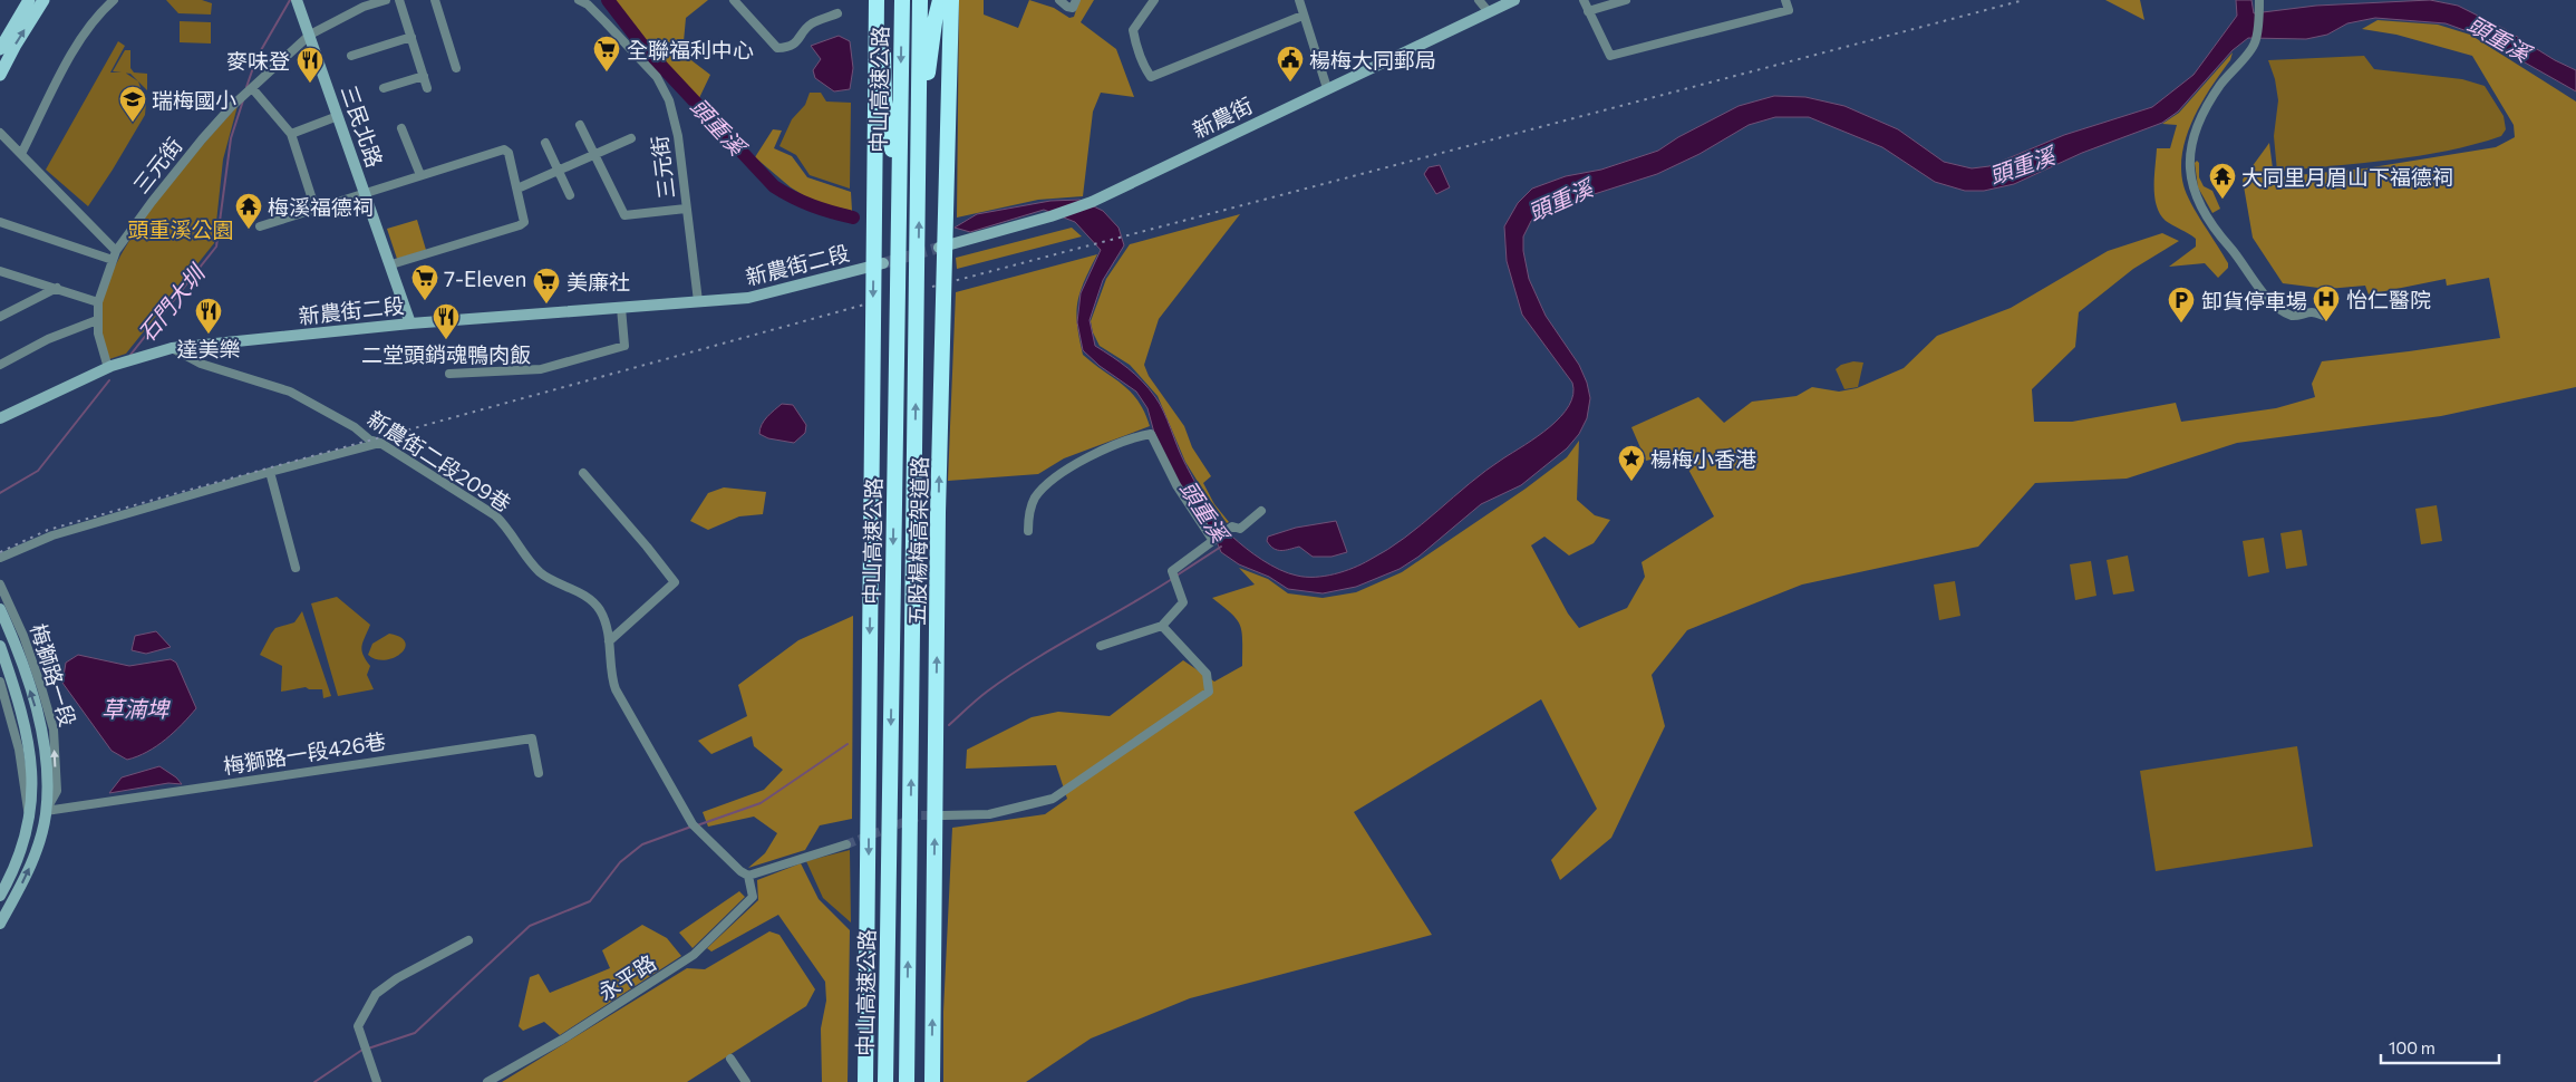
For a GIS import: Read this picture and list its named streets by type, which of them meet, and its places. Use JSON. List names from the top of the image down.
{
  "streets": {
    "highway": ["中山高速公路", "五股楊梅高架道路"],
    "street": [
      "新農街",
      "三民北路",
      "三元街",
      "新農街二段",
      "新農街二段209巷",
      "梅獅路一段",
      "梅獅路一段426巷",
      "永平路"
    ]
  },
  "crossings": [
    ["三民北路", "三元街"],
    ["三民北路", "新農街二段"],
    ["三元街", "新農街二段"],
    ["新農街二段", "新農街二段209巷"],
    ["新農街二段209巷", "永平路"],
    ["梅獅路一段", "梅獅路一段426巷"]
  ],
  "water": ["頭重溪", "石門大圳", "草湳埤"],
  "parks": ["頭重溪公園"],
  "places": {
    "supermarket": ["全聯福利中心", "7-Eleven", "美廉社"],
    "public building": ["楊梅大同郵局"],
    "restaurant": ["麥味登", "達美樂", "二堂頭銷魂鴨肉飯"],
    "school or university": ["瑞梅國小"],
    "temple": ["大同里月眉山下福德祠", "梅溪福德祠"],
    "hospital": ["怡仁醫院"],
    "parking": ["卸貨停車場"],
    "place": ["楊梅小香港"]
  },
  "scale_bar": "100 m"
}
